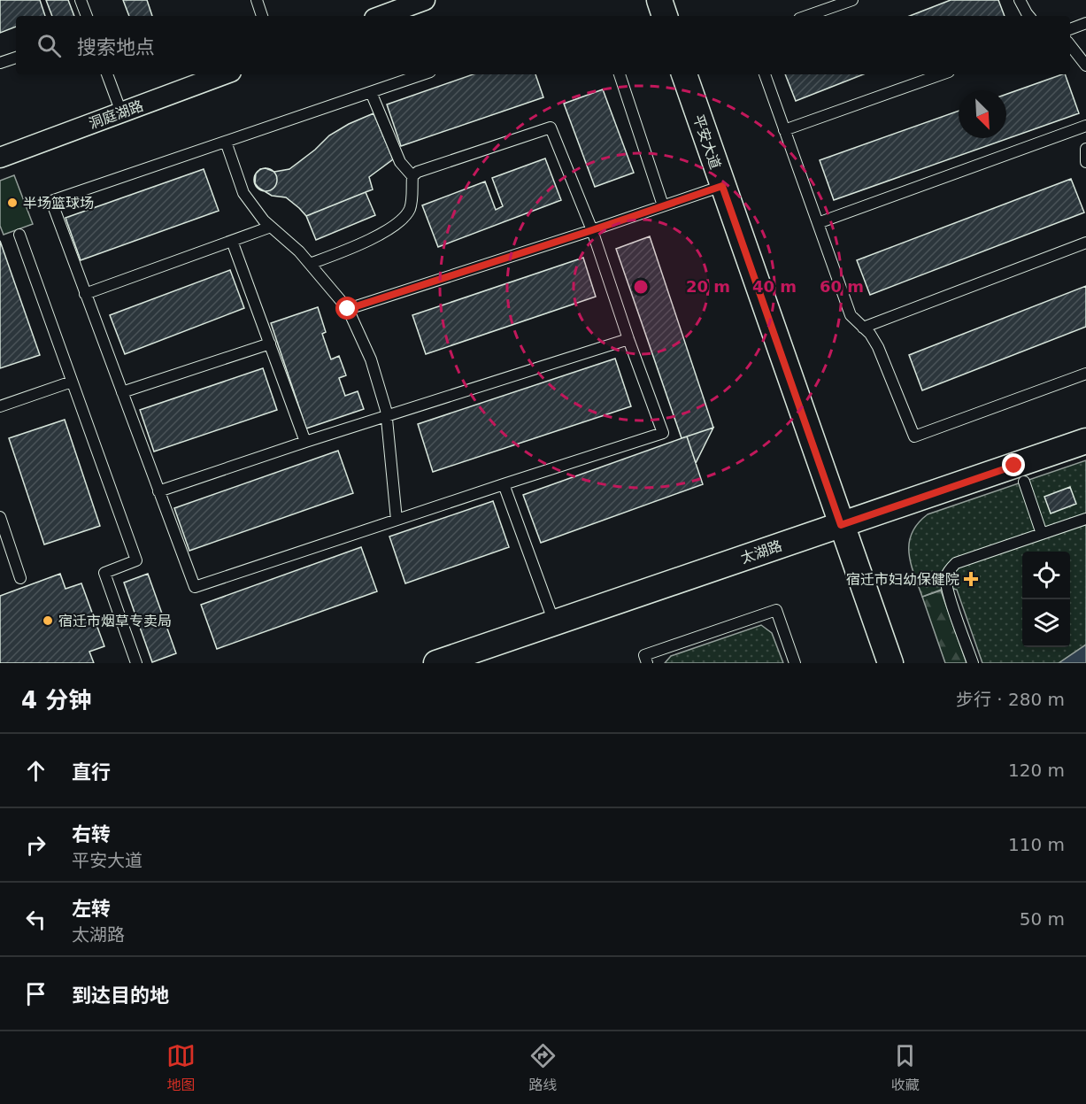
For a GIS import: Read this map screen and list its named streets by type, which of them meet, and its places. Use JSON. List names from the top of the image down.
{
  "streets": {
    "street": ["洞庭湖路", "平安大道", "太湖路"]
  },
  "crossings": [
    ["平安大道", "太湖路"]
  ],
  "places": {
    "other": ["半场篮球场", "宿迁市烟草专卖局"],
    "health": ["宿迁市妇幼保健院"]
  },
  "north": "bottom right",
  "page": {
    "search": "搜索地点",
    "heading": ["4 分钟", "步行 · 280 m"],
    "list": [
      ["直行", "120 m"],
      ["右转", "平安大道", "110 m"],
      ["左转", "太湖路", "50 m"],
      "到达目的地"
    ],
    "nav": ["地图", "路线", "收藏"]
  },
  "rings": ["20 m", "40 m", "60 m"]
}
